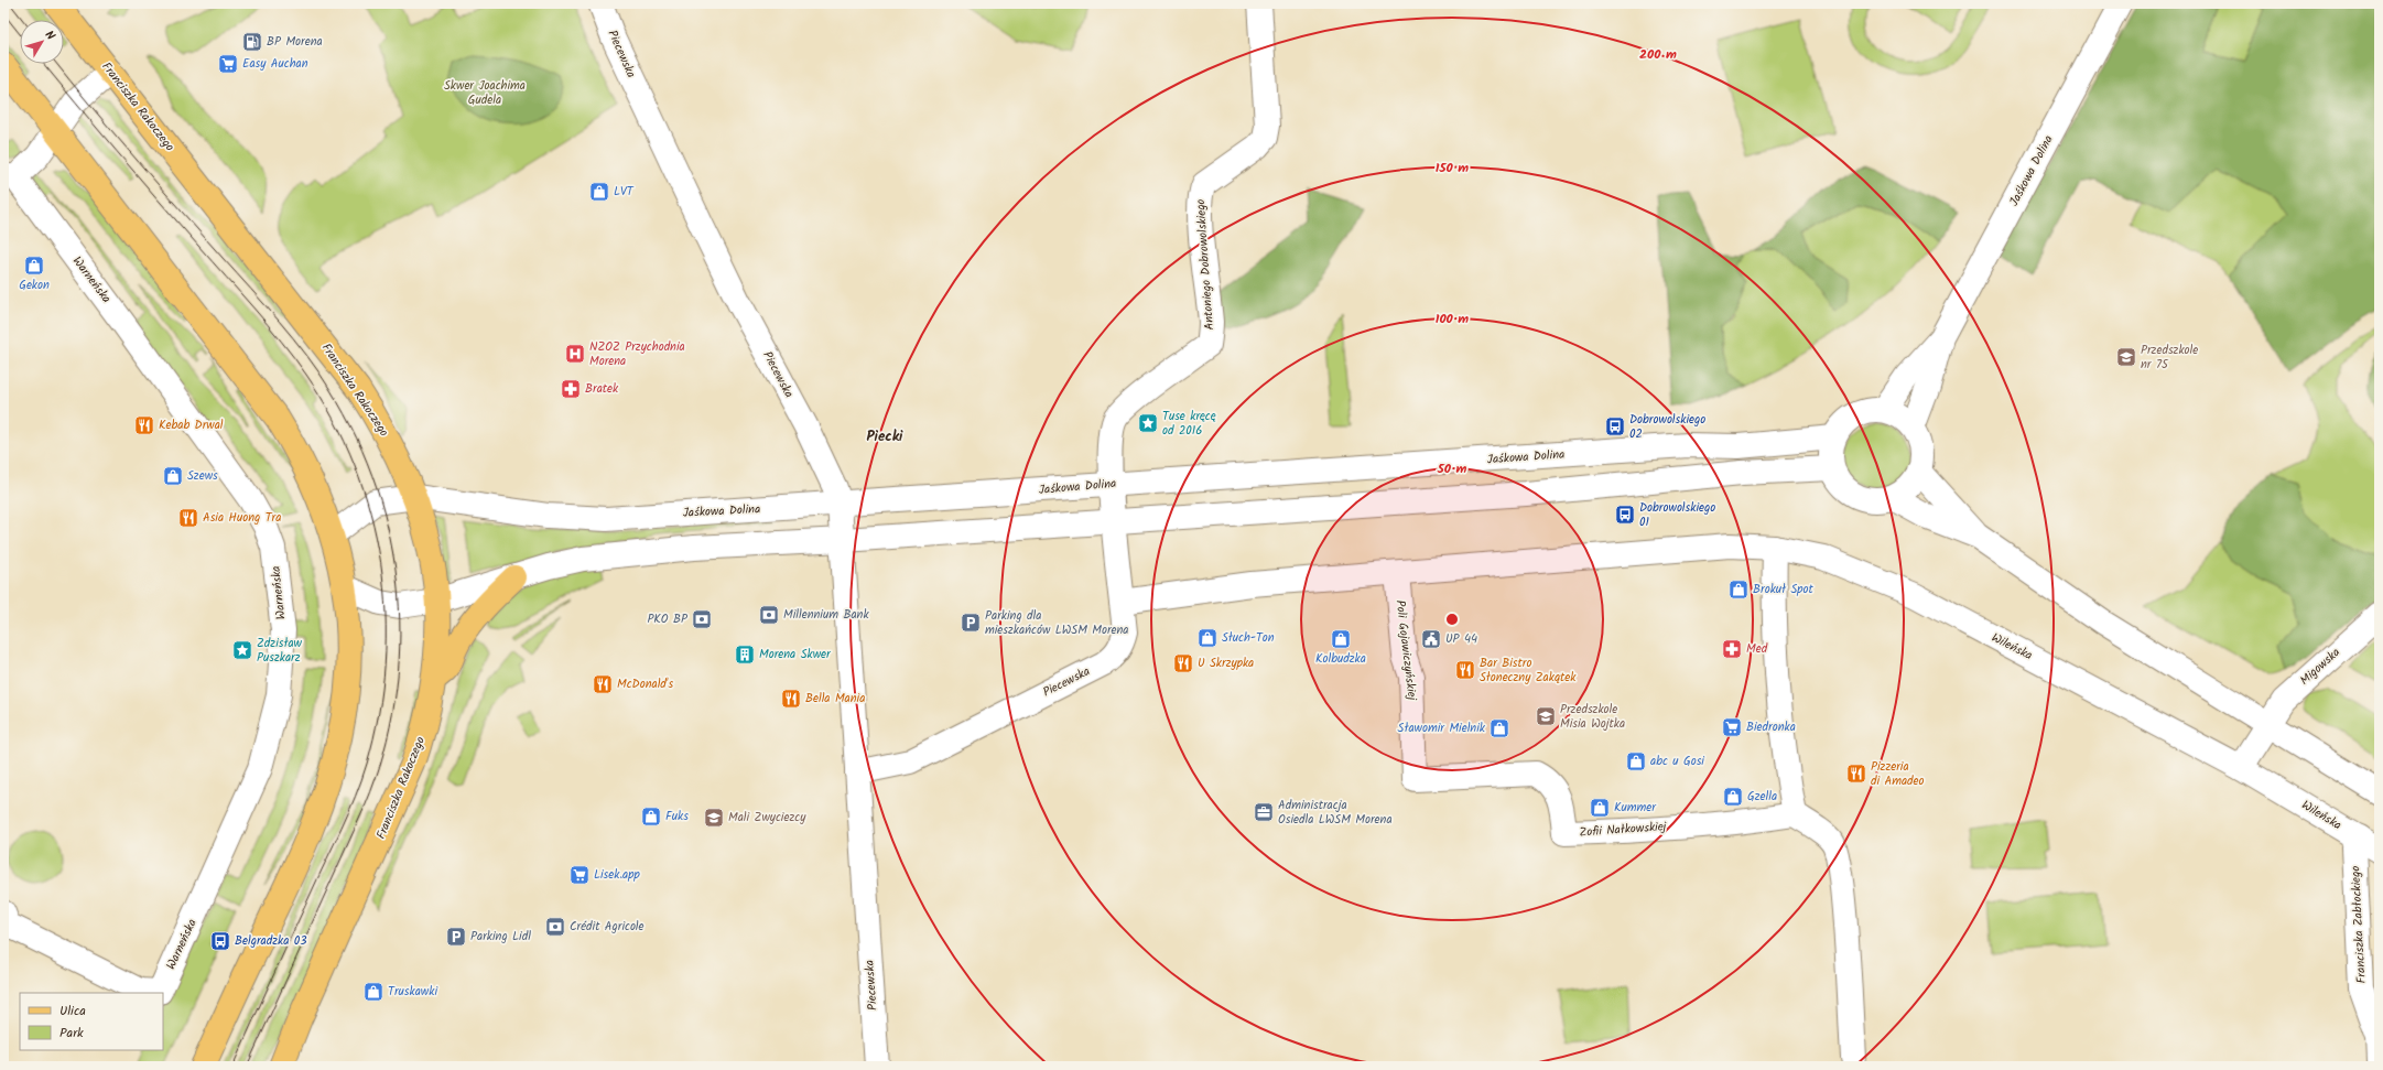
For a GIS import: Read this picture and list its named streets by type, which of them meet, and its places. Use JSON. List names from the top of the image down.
{
  "streets": {
    "main road": ["Franciszka Rakoczego"],
    "street": [
      "Piecewska",
      "Jaśkowa Dolina",
      "Antoniego Dobrowolskiego",
      "Warneńska",
      "Wileńska",
      "Poli Gojawiczyńskiej",
      "Migowska",
      "Zofii Nałkowskiej",
      "Franciszka Zabłockiego"
    ]
  },
  "crossings": [
    ["Piecewska", "Jaśkowa Dolina"],
    ["Piecewska", "Antoniego Dobrowolskiego"],
    ["Franciszka Rakoczego", "Jaśkowa Dolina"],
    ["Franciszka Rakoczego", "Warneńska"],
    ["Jaśkowa Dolina", "Antoniego Dobrowolskiego"],
    ["Wileńska", "Franciszka Zabłockiego"],
    ["Poli Gojawiczyńskiej", "Zofii Nałkowskiej"]
  ],
  "districts": ["Piecki"],
  "parks": ["Skwer Joachima Gudela"],
  "places": {
    "fuel station": ["BP Morena"],
    "supermarket": ["Easy Auchan", "Biedronka", "Lisek.app"],
    "shop": [
      "LVT",
      "Gekon",
      "Szews",
      "Brokuł Spot",
      "Słuch-Ton",
      "Kolbudzka",
      "Sławomir Mielnik",
      "abc u Gosi",
      "Gzella",
      "Kummer",
      "Fuks",
      "Truskawki"
    ],
    "hospital": ["NZOZ Przychodnia Morena"],
    "school or university": ["Przedszkole nr 75", "Przedszkole Misia Wojtka", "Mali Zwyciezcy"],
    "pharmacy": ["Bratek", "Med"],
    "place": ["Tuse kręcę od 2016", "Zdzisław Puszkarz"],
    "restaurant": [
      "Kebab Drwal",
      "Asia Huong Tra",
      "U Skrzypka",
      "Bar Bistro Słoneczny Zakątek",
      "McDonald's",
      "Bella Mania",
      "Pizzeria di Amadeo"
    ],
    "bus stop": ["Dobrowolskiego 02", "Dobrowolskiego 01", "Belgradzka 03"],
    "bank": ["Millennium Bank", "PKO BP", "Crédit Agricole"],
    "parking": ["Parking dla mieszkańców LWSM Morena", "Parking Lidl"],
    "public building": ["UP 44"],
    "building": ["Morena Skwer"],
    "office": ["Administracja Osiedla LWSM Morena"]
  },
  "legend": ["Ulica", "Park"],
  "north": "top right",
  "rings": [
    "200 m",
    "150 m",
    "100 m",
    "50 m"
  ]
}
